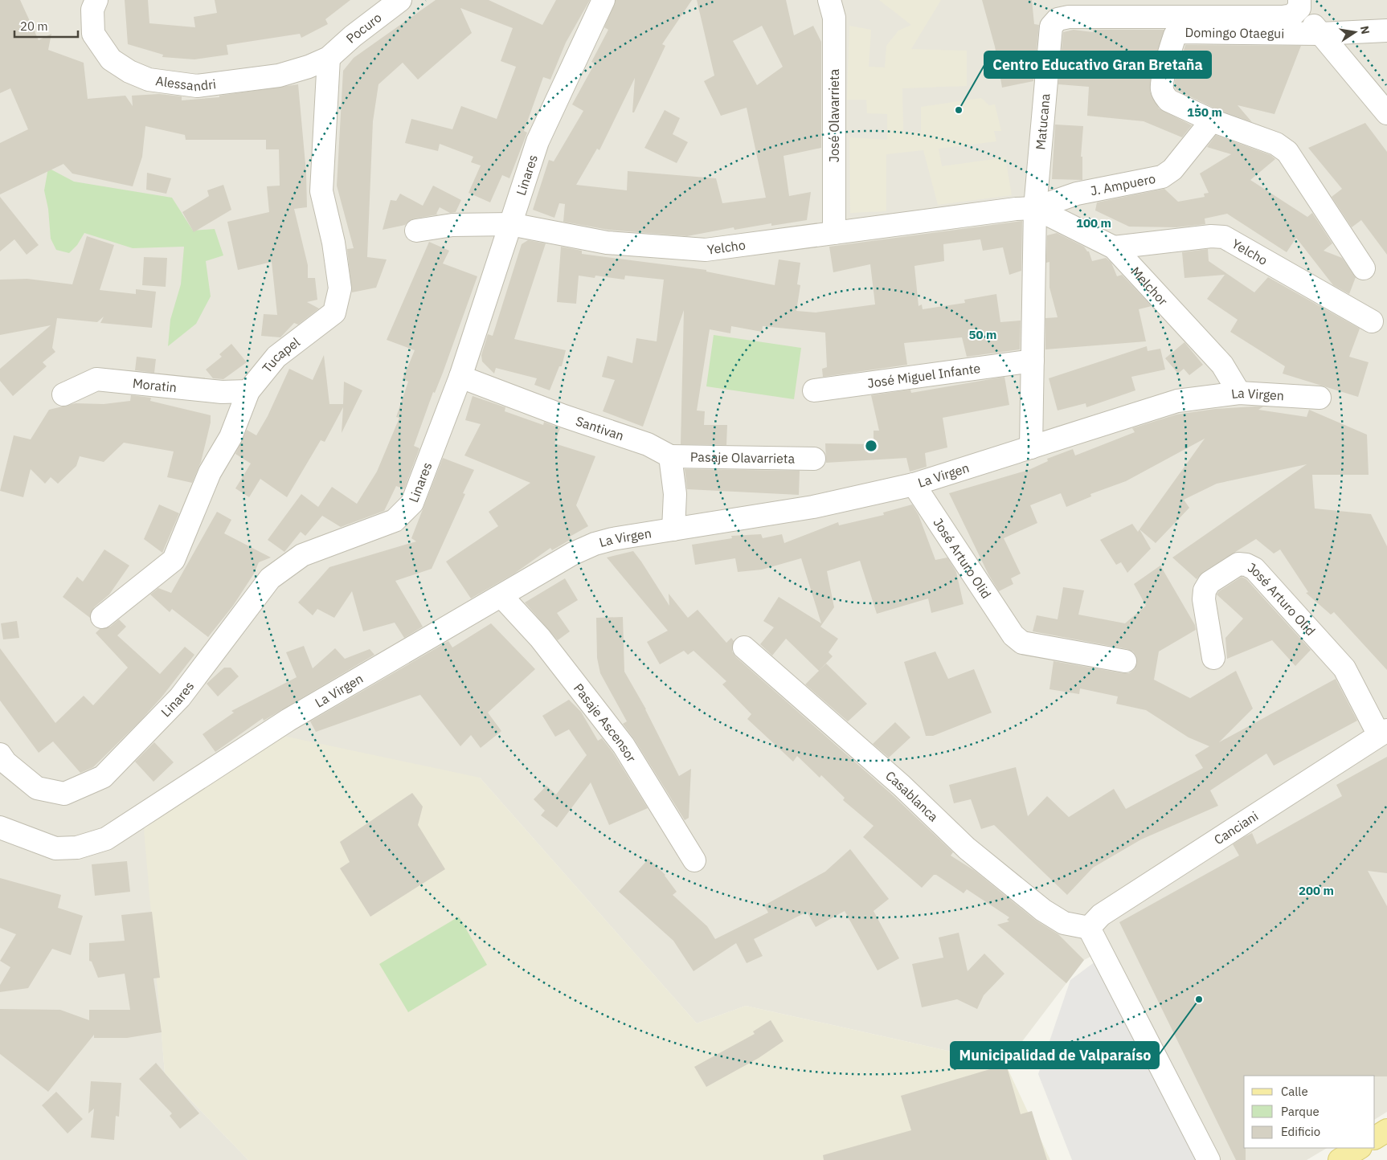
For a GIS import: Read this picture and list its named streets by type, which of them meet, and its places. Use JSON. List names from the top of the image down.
{
  "streets": {
    "street": [
      "Pocuro",
      "Domingo Otaegui",
      "Alessandri",
      "José Olavarrieta",
      "Matucana",
      "Linares",
      "J. Ampuero",
      "Yelcho",
      "Melchor",
      "Tucapel",
      "José Miguel Infante",
      "Moratin",
      "La Virgen",
      "Santivan",
      "Pasaje Olavarrieta",
      "José Arturo Olid",
      "Pasaje Ascensor",
      "Casablanca",
      "Canciani"
    ]
  },
  "crossings": [
    ["Pocuro", "Alessandri"],
    ["Pocuro", "Tucapel"],
    ["Domingo Otaegui", "J. Ampuero"],
    ["Alessandri", "Tucapel"],
    ["José Olavarrieta", "Yelcho"],
    ["Matucana", "J. Ampuero"],
    ["Matucana", "Yelcho"],
    ["Matucana", "Melchor"],
    ["Matucana", "José Miguel Infante"],
    ["Matucana", "La Virgen"],
    ["Linares", "Yelcho"],
    ["Linares", "Santivan"],
    ["J. Ampuero", "Yelcho"],
    ["J. Ampuero", "Melchor"],
    ["Yelcho", "Melchor"],
    ["Melchor", "La Virgen"],
    ["Tucapel", "Moratin"],
    ["La Virgen", "José Arturo Olid"],
    ["La Virgen", "Pasaje Ascensor"],
    ["Santivan", "Pasaje Olavarrieta"],
    ["José Arturo Olid", "Canciani"],
    ["Casablanca", "Canciani"]
  ],
  "places": ["Centro Educativo Gran Bretaña", "Municipalidad de Valparaíso"],
  "legend": ["Calle", "Parque", "Edificio"],
  "scale_bar": "20 m",
  "north": "right",
  "rings": [
    "150 m",
    "100 m",
    "50 m",
    "200 m"
  ]
}
